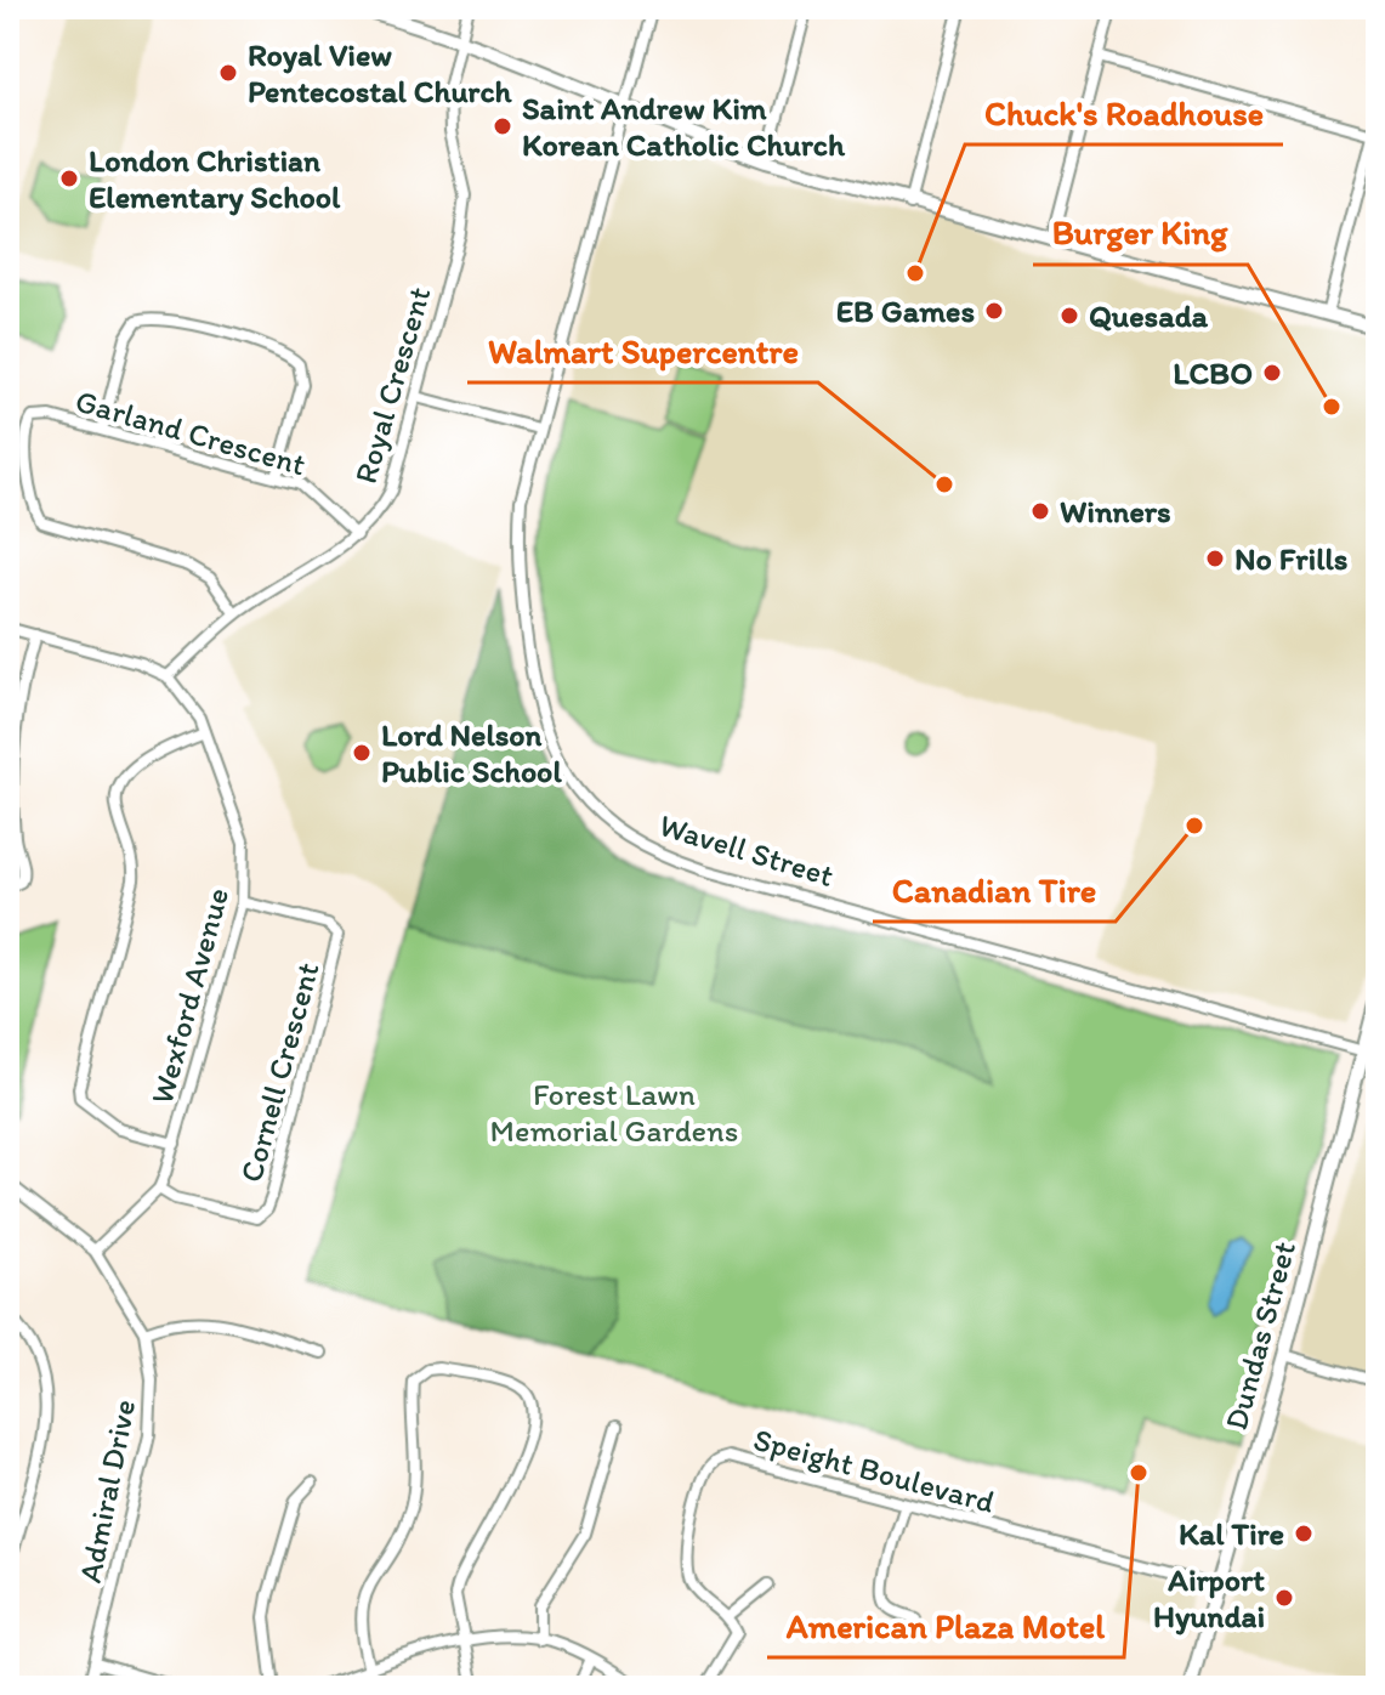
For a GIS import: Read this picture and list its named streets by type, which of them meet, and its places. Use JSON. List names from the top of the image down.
{
  "streets": {
    "main road": ["Dundas Street"],
    "street": [
      "Royal Crescent",
      "Garland Crescent",
      "Wavell Street",
      "Wexford Avenue",
      "Cornell Crescent",
      "Speight Boulevard",
      "Admiral Drive"
    ]
  },
  "crossings": [
    ["Royal Crescent", "Garland Crescent"],
    ["Royal Crescent", "Wexford Avenue"],
    ["Wavell Street", "Dundas Street"],
    ["Wexford Avenue", "Cornell Crescent"],
    ["Wexford Avenue", "Admiral Drive"],
    ["Dundas Street", "Speight Boulevard"]
  ],
  "parks": ["Forest Lawn Memorial Gardens"],
  "places": [
    "Royal View Pentecostal Church",
    "Saint Andrew Kim Korean Catholic Church",
    "London Christian Elementary School",
    "Chuck's Roadhouse",
    "EB Games",
    "Quesada",
    "LCBO",
    "Burger King",
    "Walmart Supercentre",
    "Winners",
    "No Frills",
    "Lord Nelson Public School",
    "Canadian Tire",
    "American Plaza Motel",
    "Kal Tire",
    "Airport Hyundai"
  ]
}
